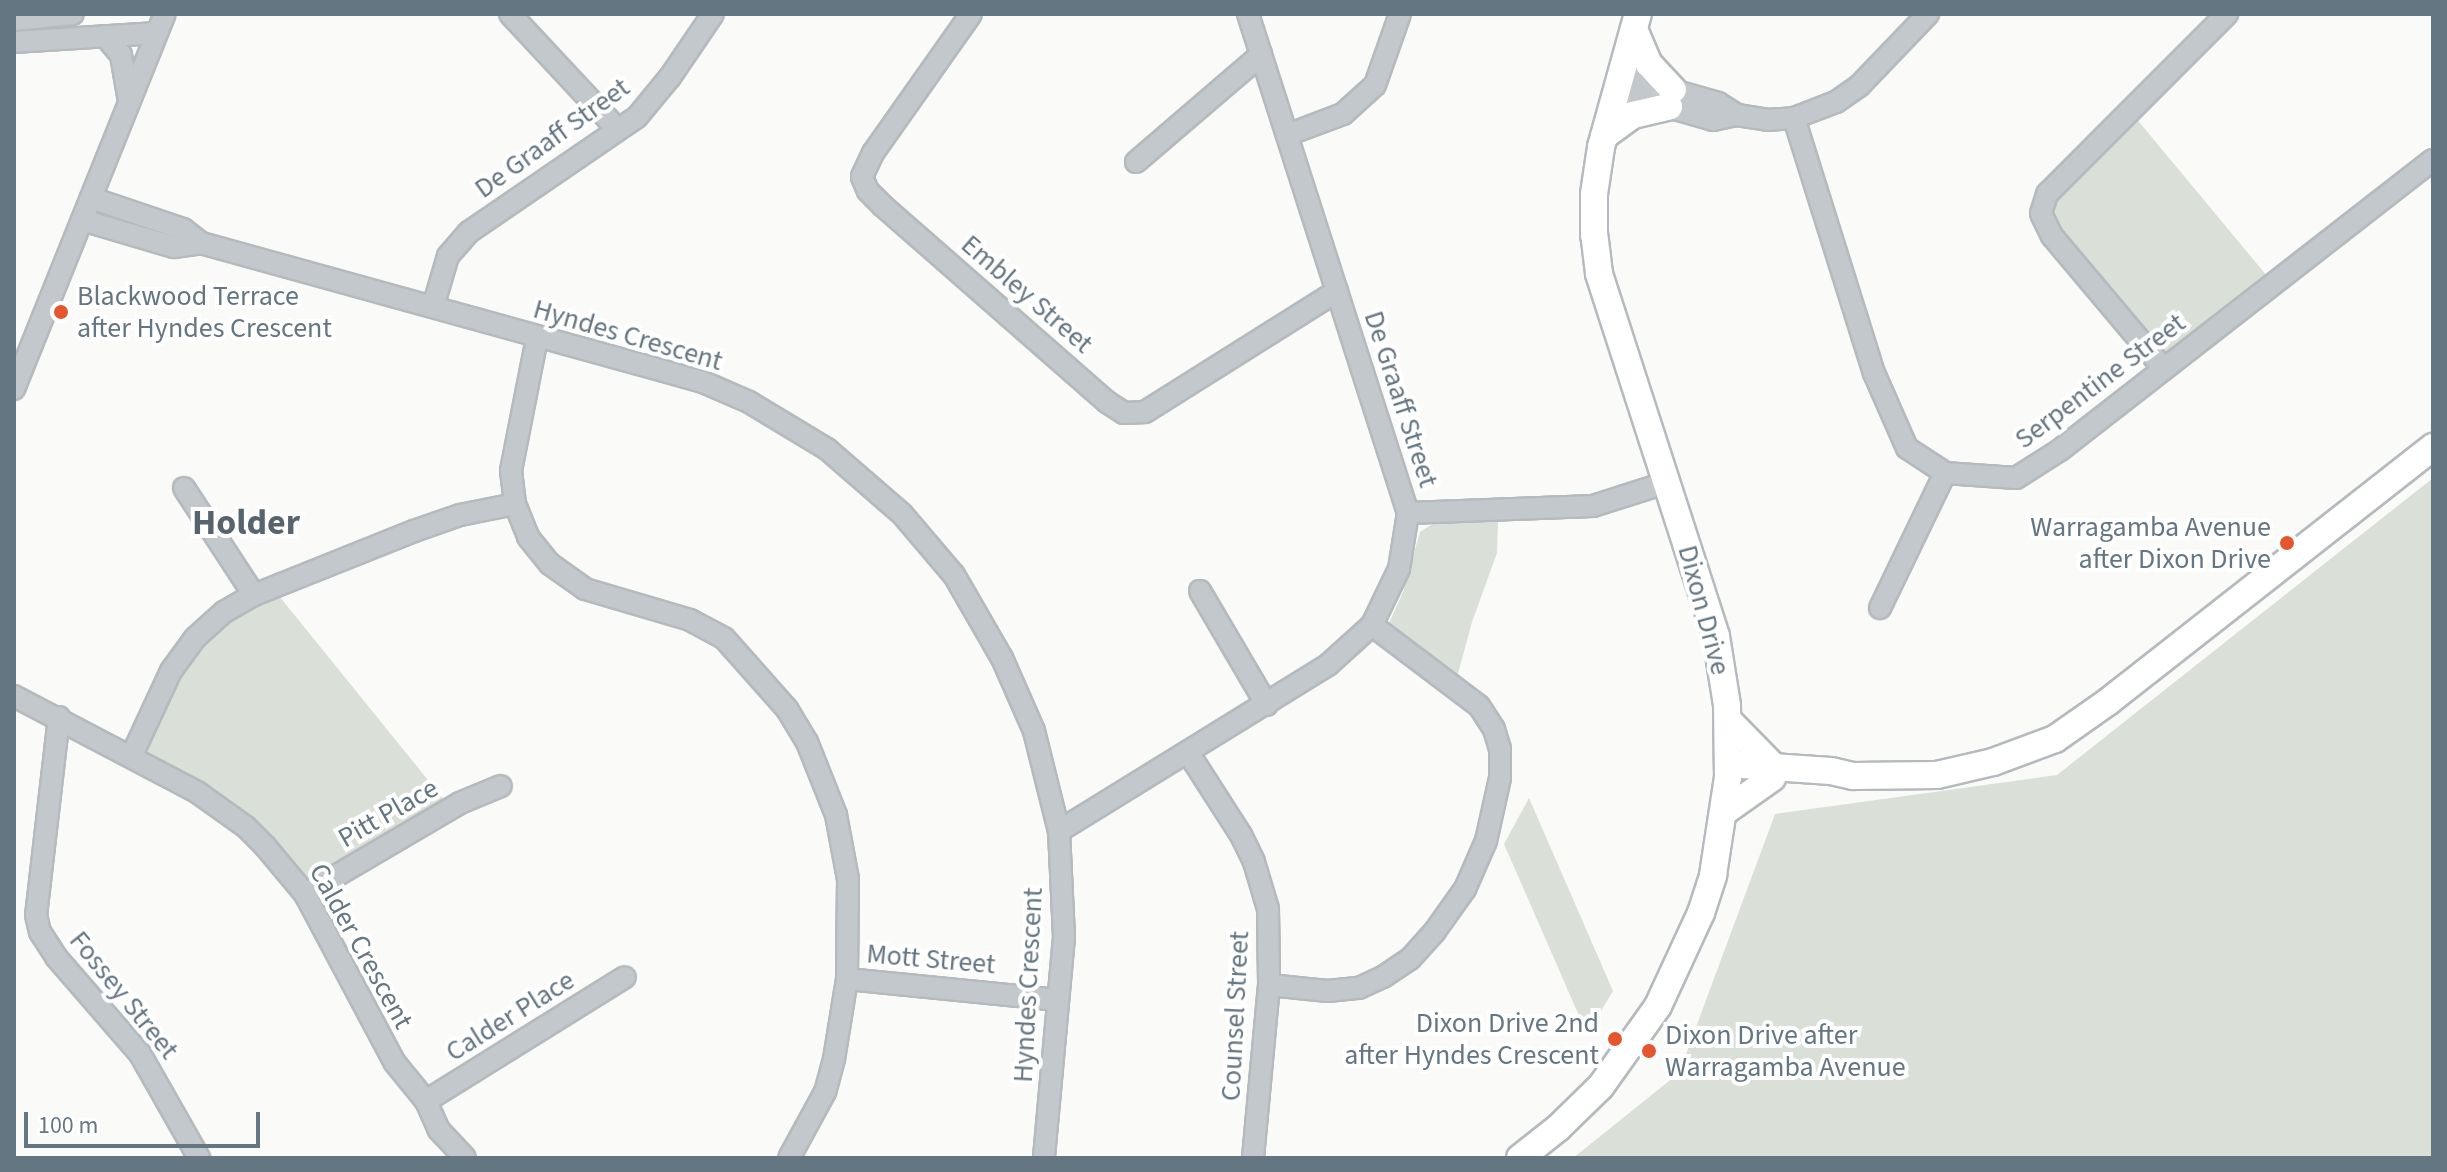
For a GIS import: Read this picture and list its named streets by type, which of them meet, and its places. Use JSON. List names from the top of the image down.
{
  "streets": {
    "main road": ["Dixon Drive"],
    "street": [
      "De Graaff Street",
      "Embley Street",
      "Hyndes Crescent",
      "Serpentine Street",
      "Pitt Place",
      "Calder Crescent",
      "Mott Street",
      "Fossey Street",
      "Calder Place",
      "Counsel Street"
    ]
  },
  "crossings": [
    ["De Graaff Street", "Embley Street"],
    ["De Graaff Street", "Hyndes Crescent"],
    ["De Graaff Street", "Counsel Street"],
    ["Hyndes Crescent", "Mott Street"],
    ["Pitt Place", "Calder Crescent"],
    ["Calder Crescent", "Fossey Street"],
    ["Calder Crescent", "Calder Place"]
  ],
  "districts": ["Holder"],
  "places": [
    "Blackwood Terrace after Hyndes Crescent",
    "Warragamba Avenue after Dixon Drive",
    "Dixon Drive 2nd after Hyndes Crescent",
    "Dixon Drive after Warragamba Avenue"
  ],
  "scale_bar": "100 m"
}
